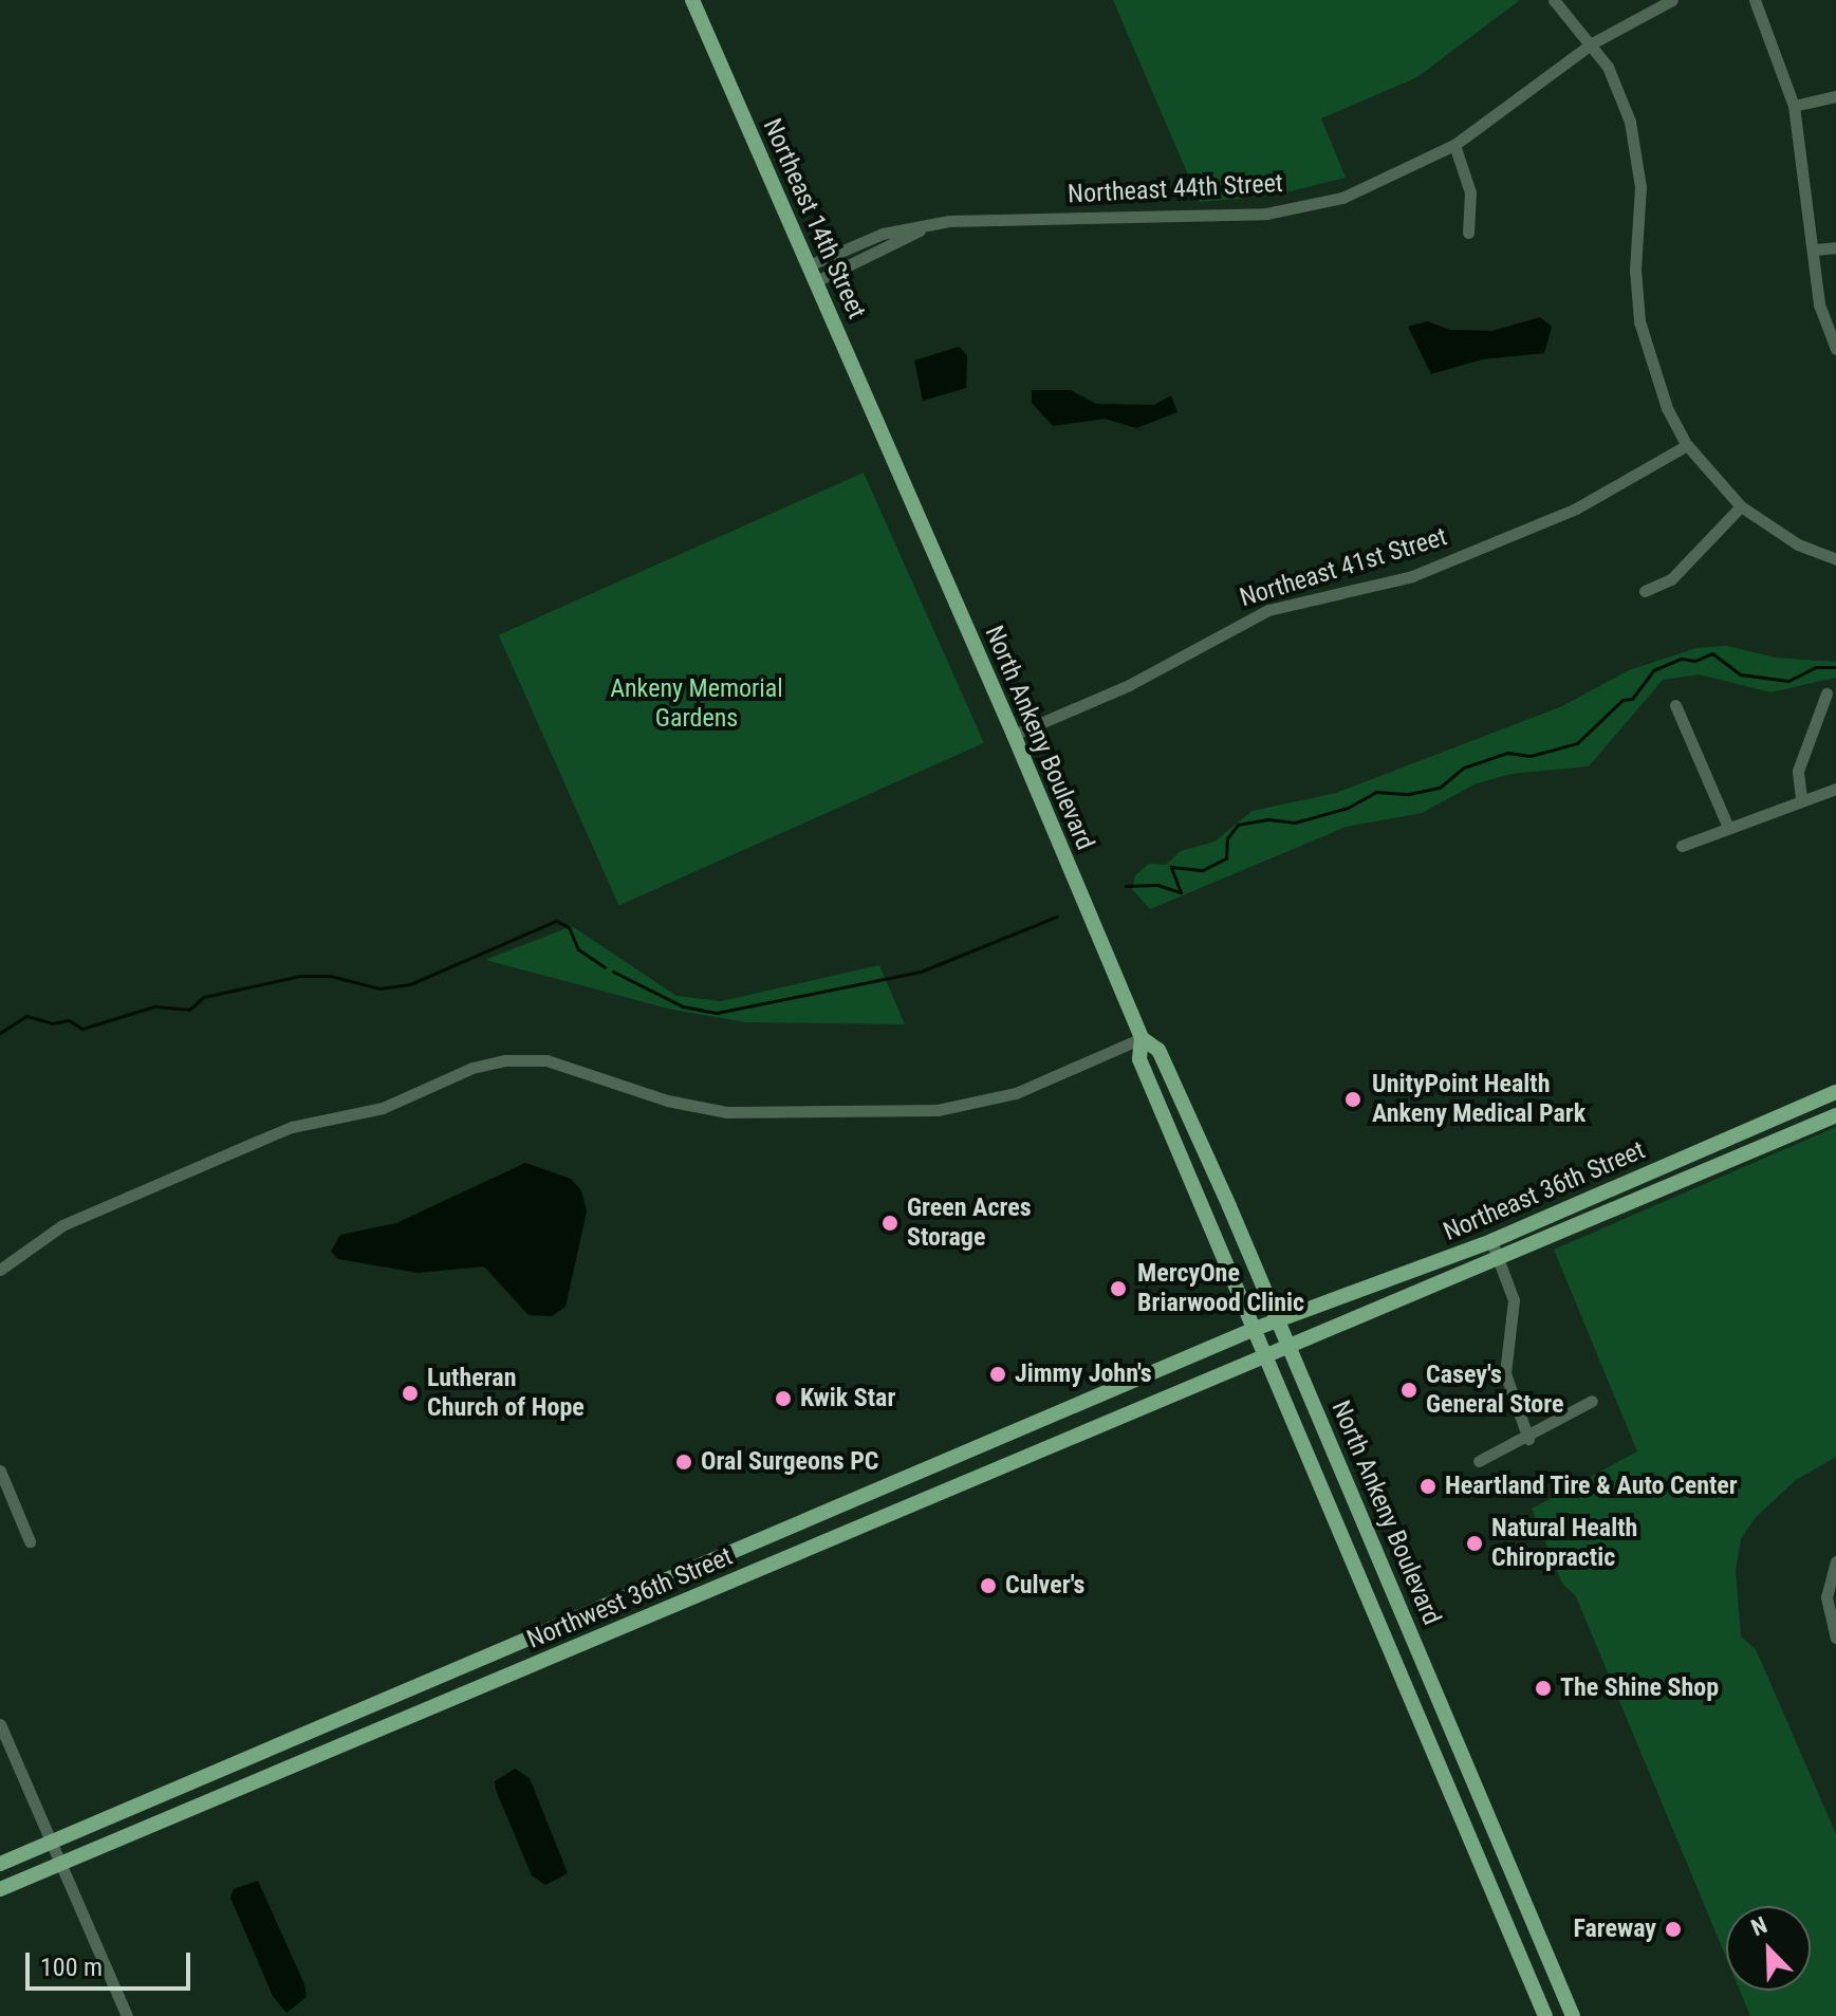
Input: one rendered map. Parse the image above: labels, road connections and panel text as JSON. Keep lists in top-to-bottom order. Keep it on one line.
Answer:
{"streets":{"main road":["Northeast 14th Street","North Ankeny Boulevard","Northeast 36th Street","Northwest 36th Street"],"street":["Northeast 44th Street","Northeast 41st Street"]},"crossings":[["Northeast 44th Street","Northeast 14th Street"],["Northeast 14th Street","North Ankeny Boulevard"],["Northeast 41st Street","North Ankeny Boulevard"],["North Ankeny Boulevard","Northeast 36th Street"],["North Ankeny Boulevard","Northwest 36th Street"],["Northeast 36th Street","Northwest 36th Street"]],"parks":["Ankeny Memorial Gardens"],"places":["UnityPoint Health Ankeny Medical Park","Green Acres Storage","MercyOne Briarwood Clinic","Jimmy John's","Casey's General Store","Lutheran Church of Hope","Kwik Star","Oral Surgeons PC","Heartland Tire & Auto Center","Natural Health Chiropractic","Culver's","The Shine Shop","Fareway"],"scale_bar":"100 m","north":"top left"}
